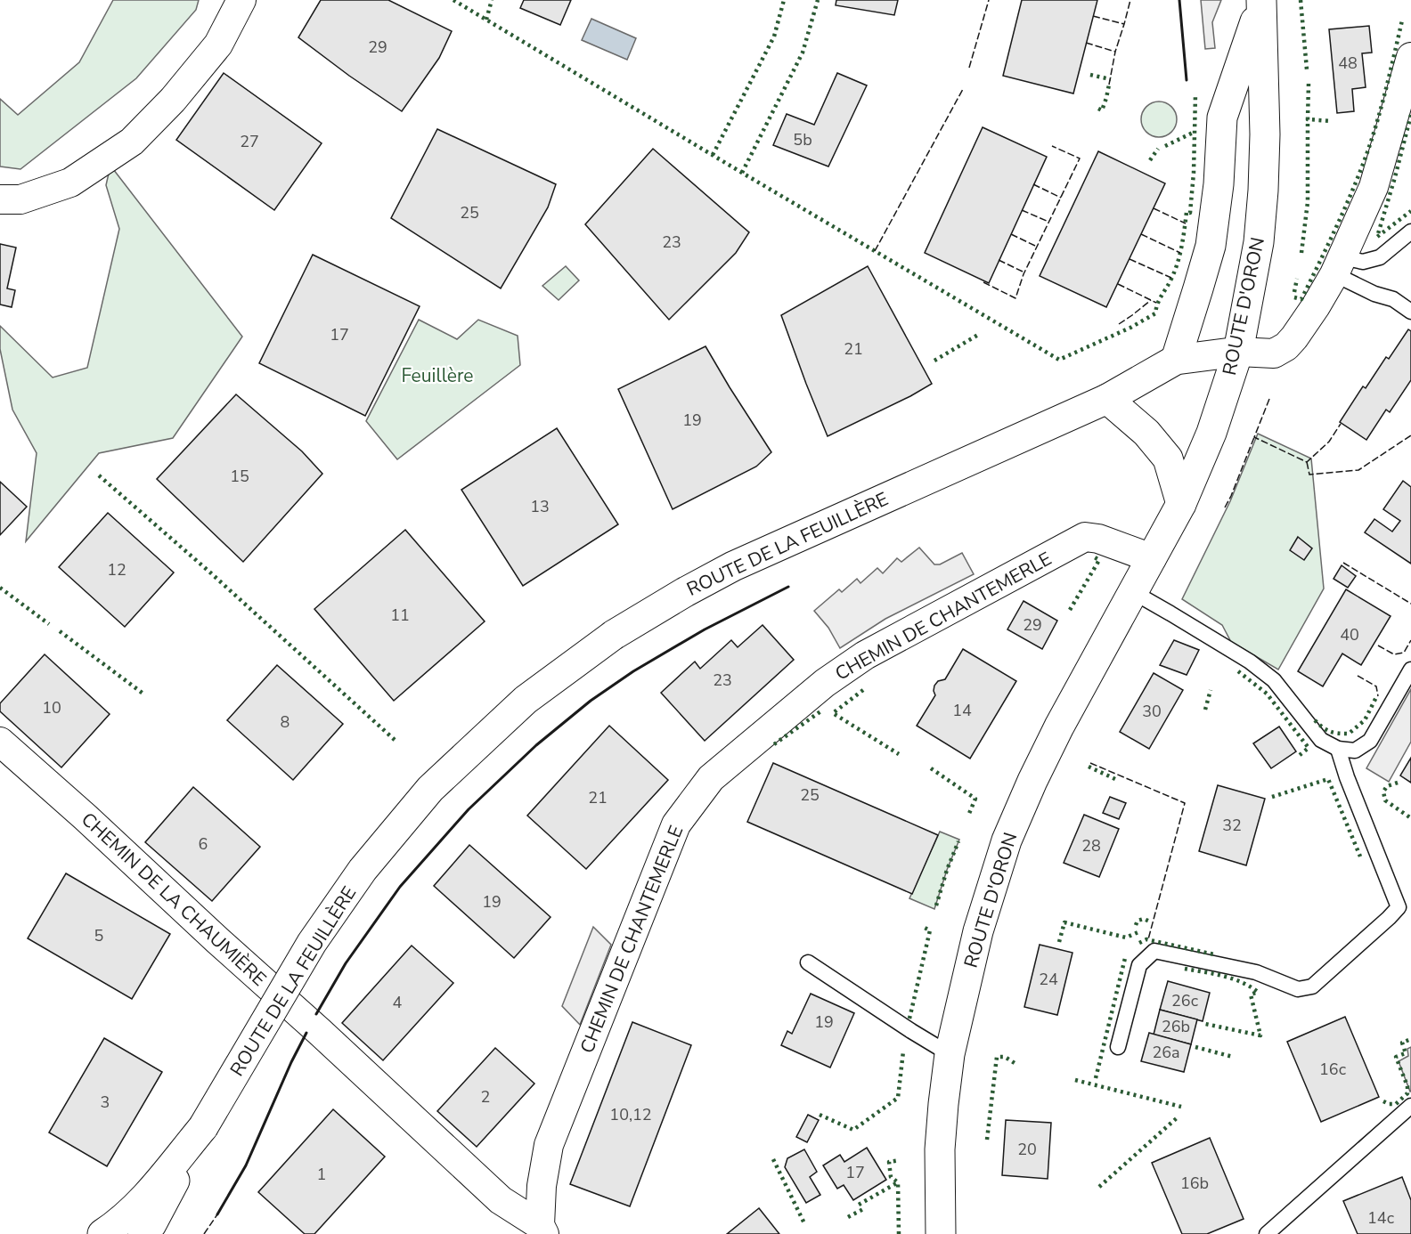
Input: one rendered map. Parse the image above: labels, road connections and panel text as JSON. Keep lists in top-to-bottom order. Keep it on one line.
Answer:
{"streets":{"main road":["ROUTE D'ORON","ROUTE DE LA FEUILLÈRE"],"street":["CHEMIN DE CHANTEMERLE","CHEMIN DE LA CHAUMIÈRE"]},"crossings":[["ROUTE D'ORON","ROUTE DE LA FEUILLÈRE"],["ROUTE D'ORON","CHEMIN DE CHANTEMERLE"],["CHEMIN DE CHANTEMERLE","CHEMIN DE LA CHAUMIÈRE"]],"parks":["Feuillère"],"house_numbers":["29","48","5b","27","25","23","17","21","19","15","13","12","11","29","40","23","10","14","30","8","25","21","32","6","28","19","5","24","26c","4","19","26b","26a","16c","2","3","10,12","20","17","1","16b","14c"]}
